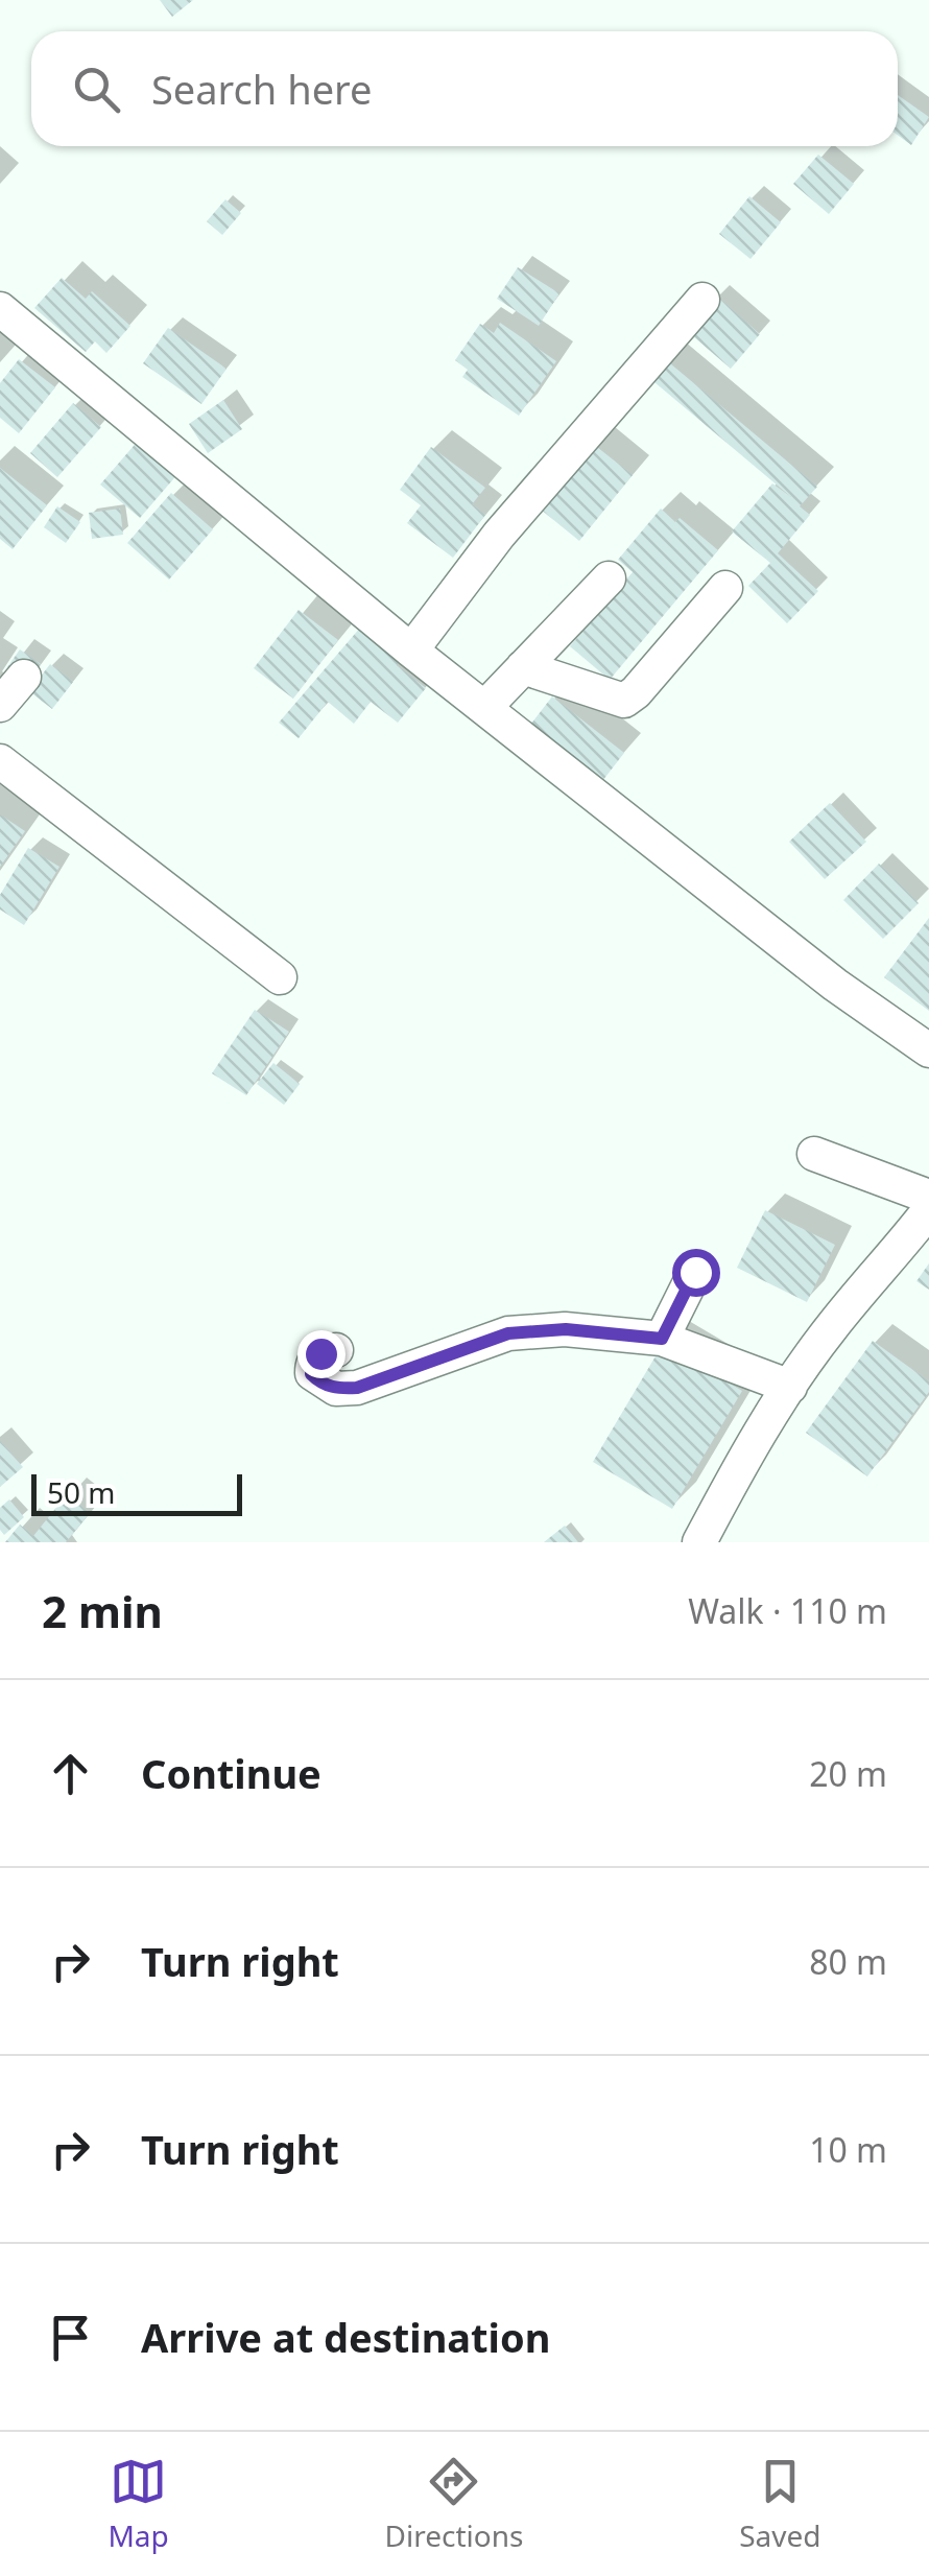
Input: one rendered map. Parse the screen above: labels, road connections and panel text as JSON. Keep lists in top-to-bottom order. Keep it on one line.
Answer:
{"scale_bar":"50 m","page":{"search":"Search here","scale":"50 m","heading":["2 min","Walk · 110 m"],"list":[["Continue","20 m"],["Turn right","80 m"],["Turn right","10 m"],"Arrive at destination"],"nav":["Map","Directions","Saved"]}}
